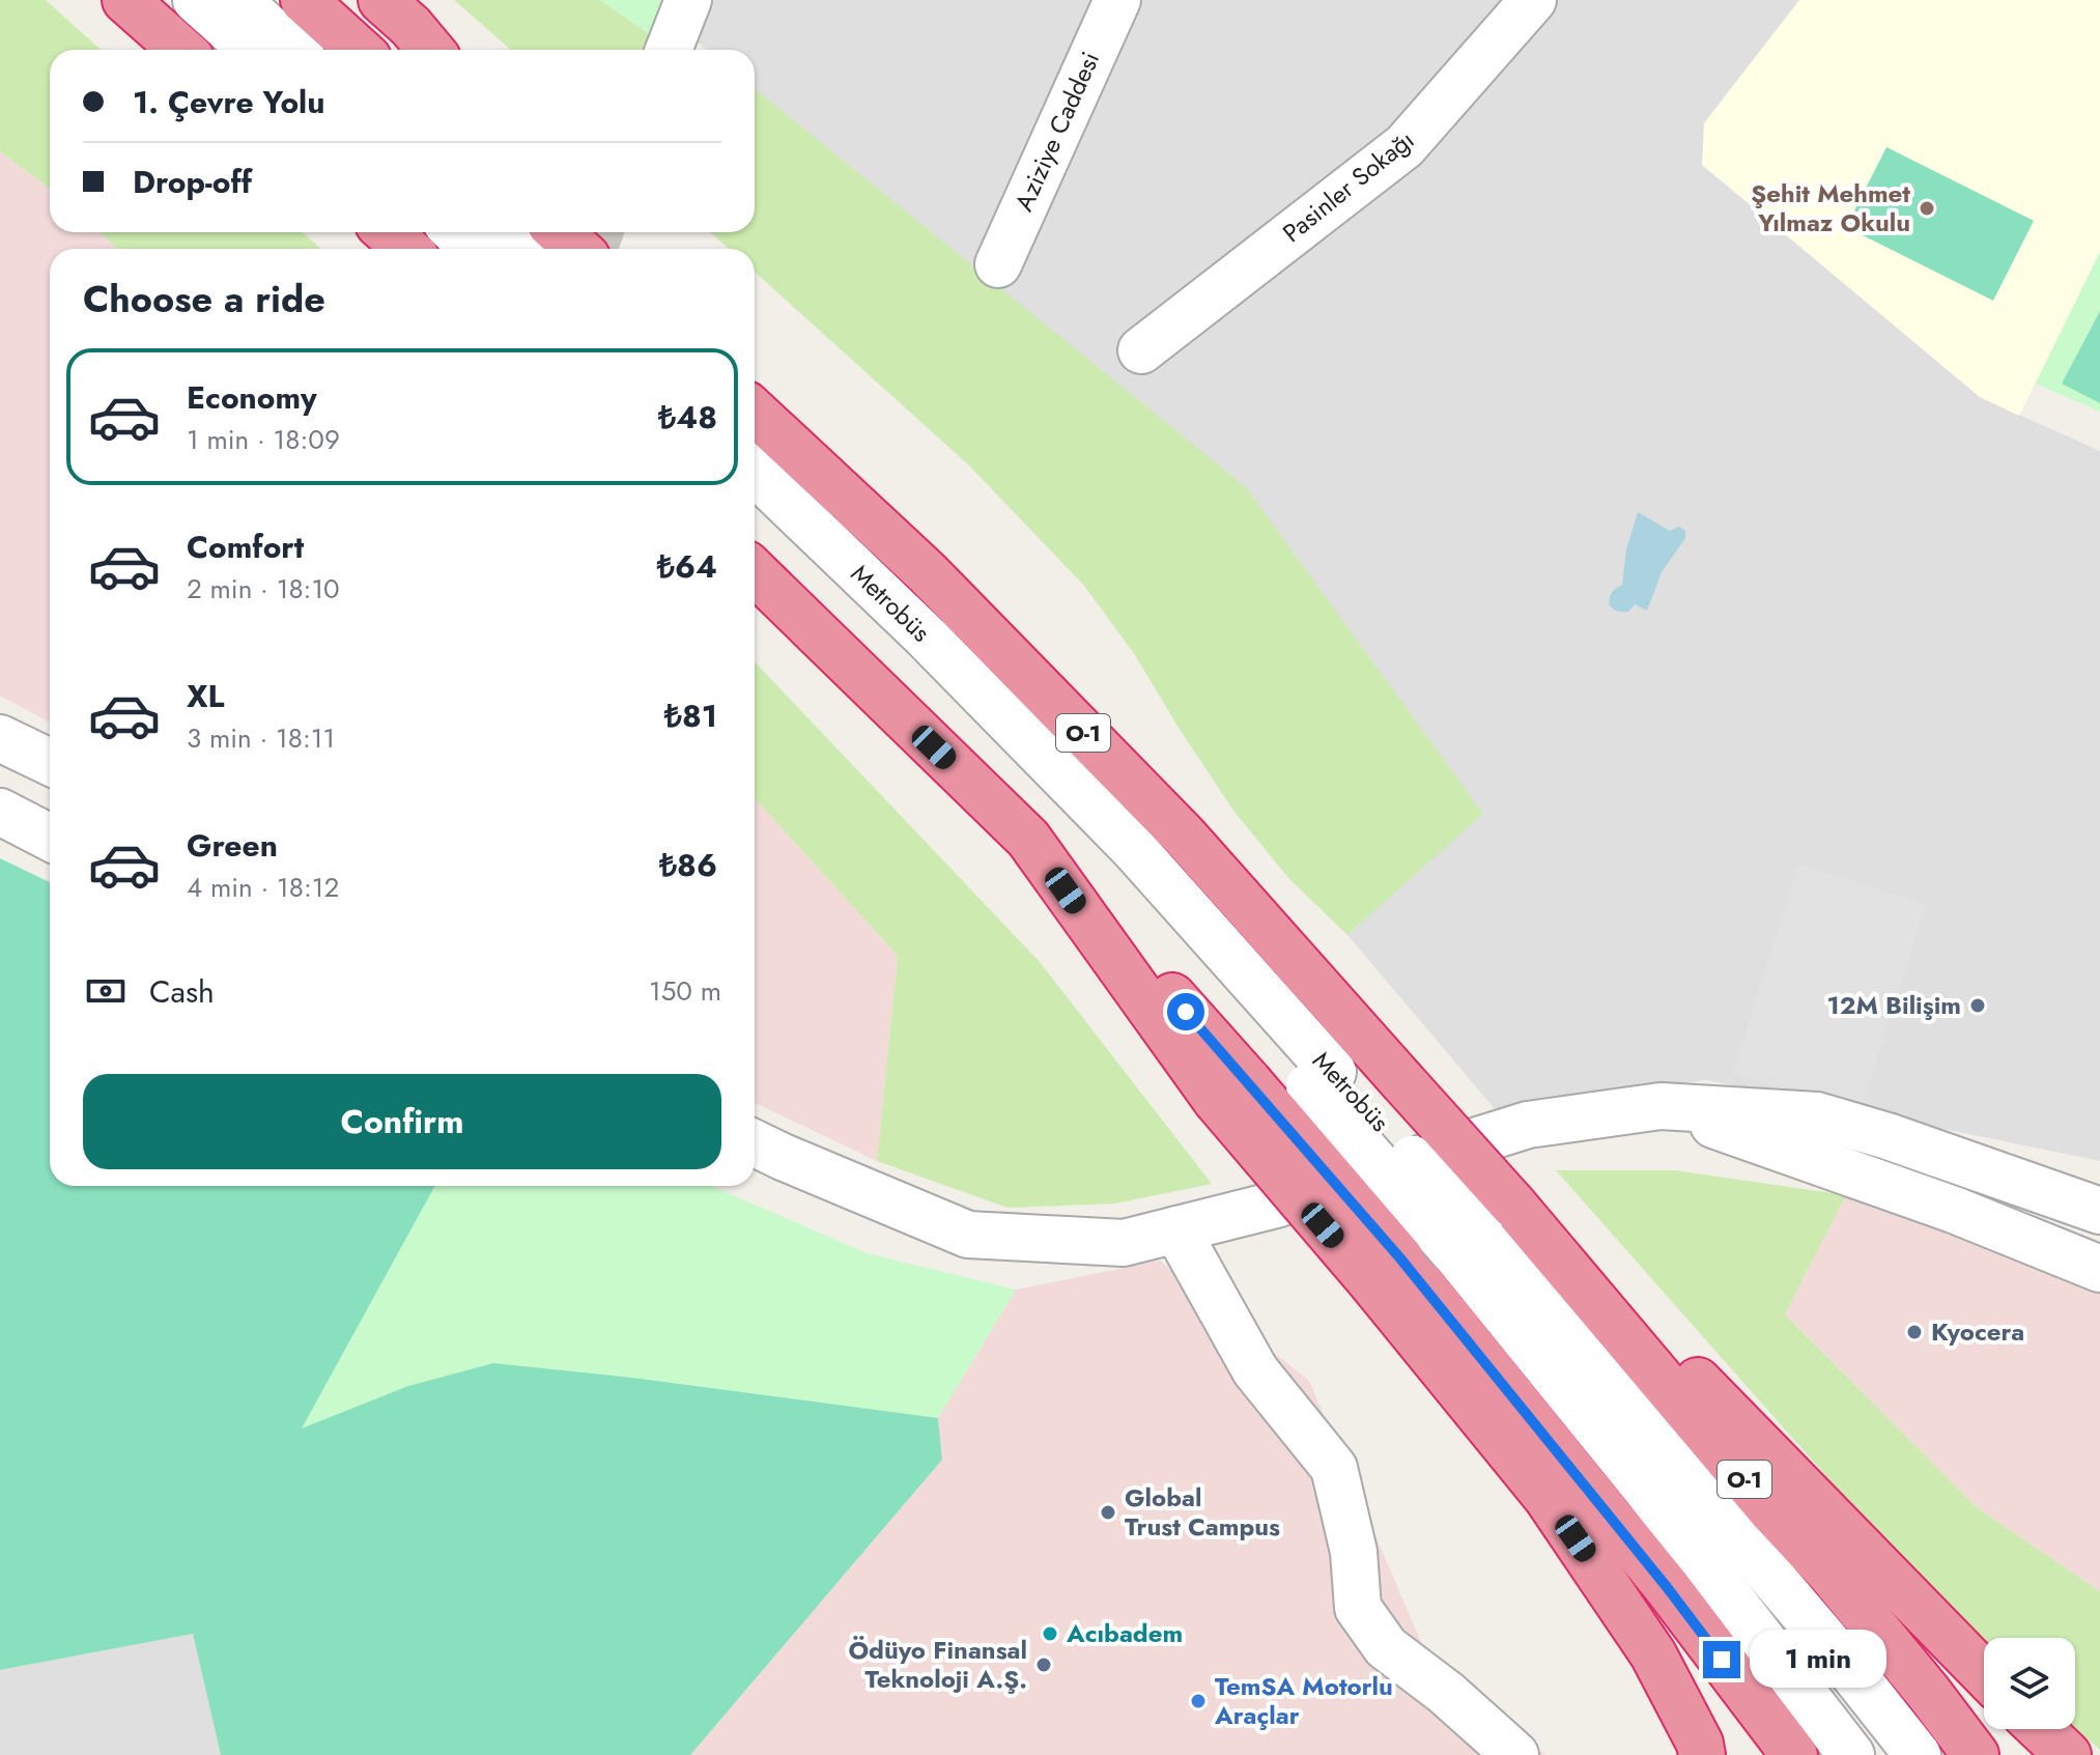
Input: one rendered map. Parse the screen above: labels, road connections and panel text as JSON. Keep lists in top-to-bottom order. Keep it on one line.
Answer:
{"streets":{"highway":["O-1"],"street":["Aziziye Caddesi","Pasinler Sokağı","Metrobüs"]},"crossings":[["Metrobüs","O-1"]],"places":["Şehit Mehmet Yılmaz Okulu","12M Bilişim","Kyocera","Global Trust Campus","Acıbadem","Ödüyo Finansal Teknoloji A.Ş.","TemSA Motorlu Araçlar"],"page":{"banner":["1. Çevre Yolu","Drop-off"],"heading":"Choose a ride","list":[{"name":"Economy","note":"1 min · 18:09","value":"₺48"},{"name":"Comfort","note":"2 min · 18:10","value":"₺64"},{"name":"XL","note":"3 min · 18:11","value":"₺81"},{"name":"Green","note":"4 min · 18:12","value":"₺86"}],"pay":["Cash","150 m"],"buttons":"Confirm","bubble":"1 min"}}
